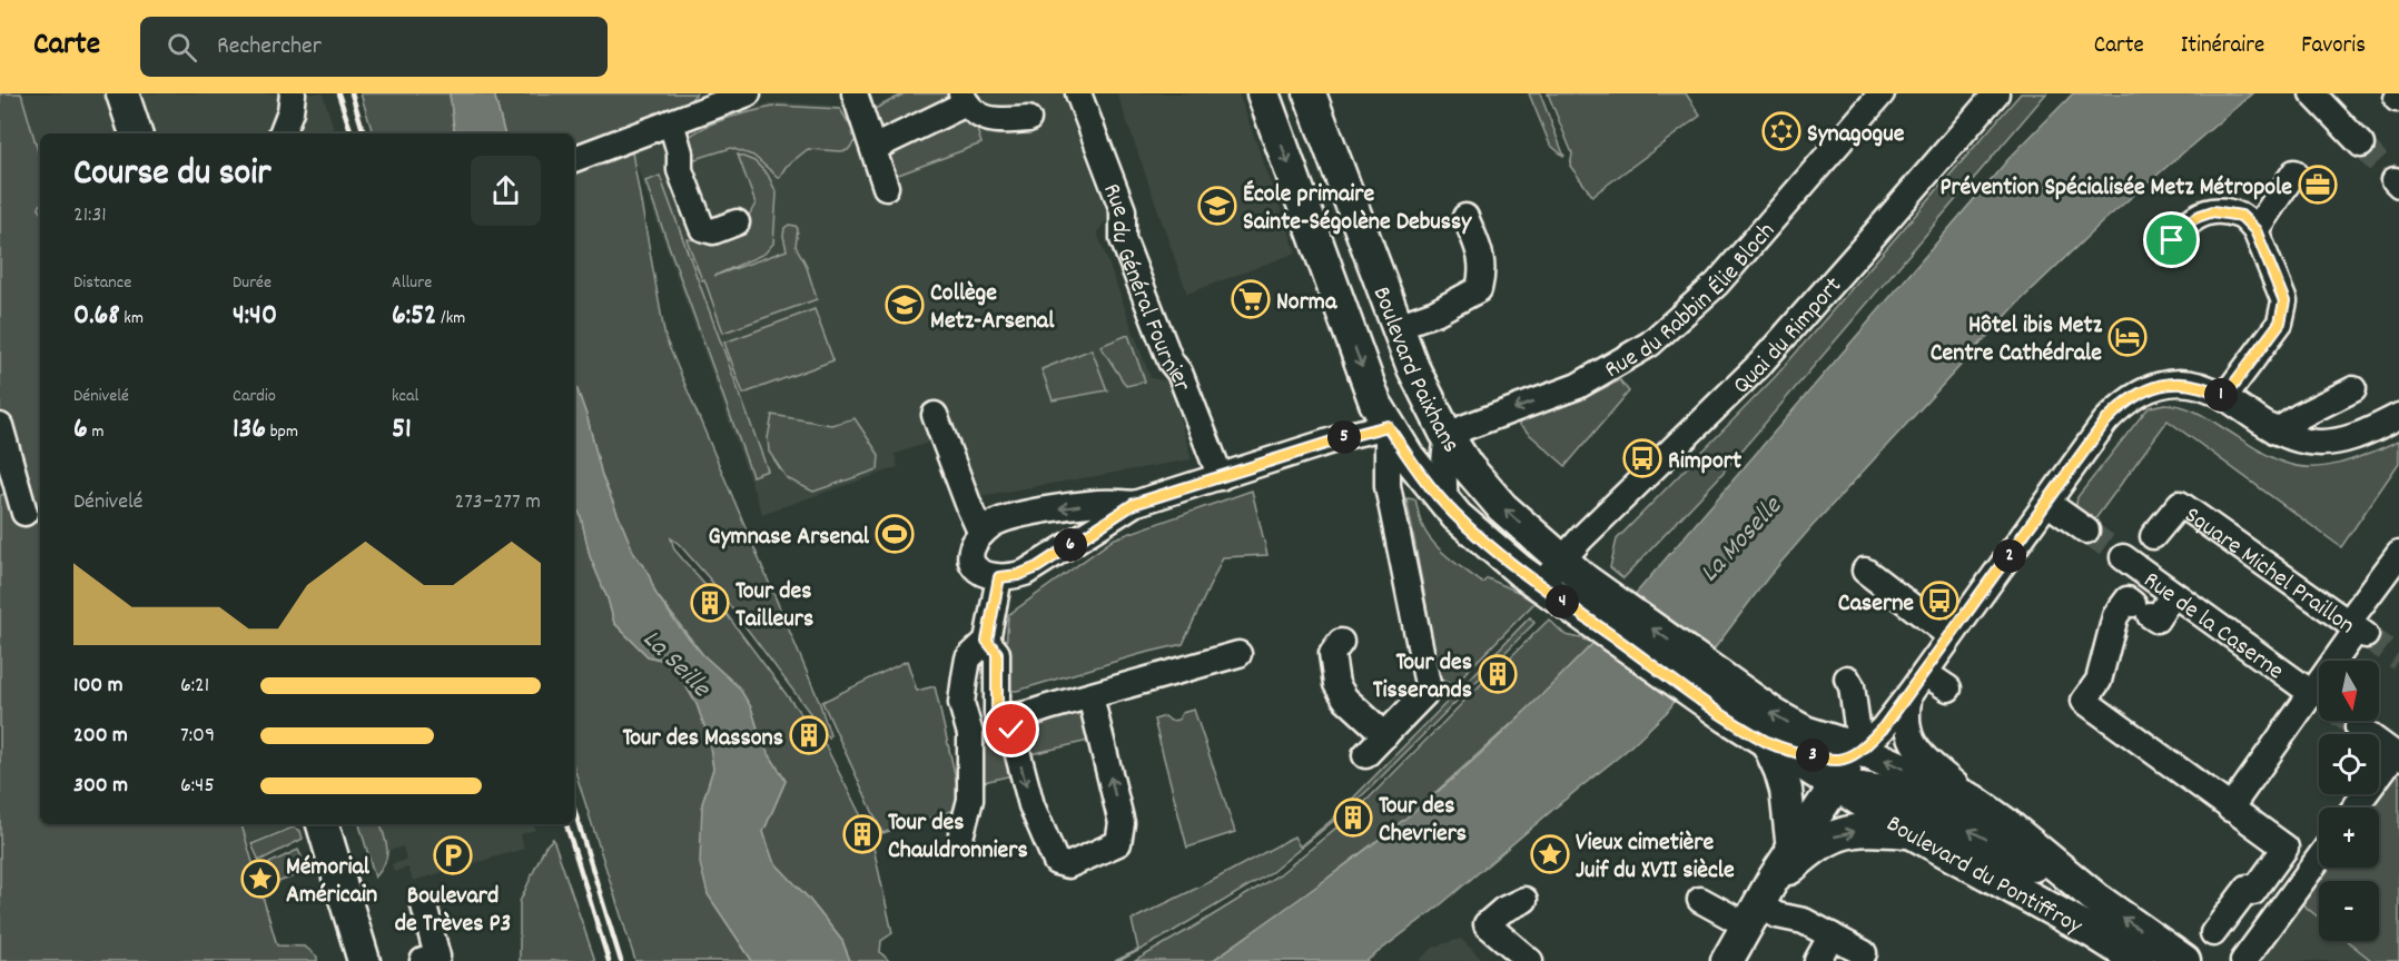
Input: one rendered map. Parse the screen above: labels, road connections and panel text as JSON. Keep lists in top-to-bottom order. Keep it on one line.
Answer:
{"streets":{"main road":["Boulevard Paixhans","Boulevard du Pontiffroy"],"street":["Rue du Général Fournier","Rue du Rabbin Élie Bloch","Quai du Rimport","Square Michel Praillon","Rue de la Caserne"]},"crossings":[["Rue du Rabbin Élie Bloch","Boulevard Paixhans"],["Quai du Rimport","Boulevard Paixhans"],["Boulevard Paixhans","Boulevard du Pontiffroy"]],"one_way":["Rue du Rabbin Élie Bloch"],"water":["La Moselle","La Seille"],"places":{"synagogue":["Synagogue"],"office":["Prévention Spécialisée Metz Métropole"],"school or university":["École primaire Sainte-Ségolène Debussy","Collège Metz-Arsenal"],"supermarket":["Norma"],"hotel":["Hôtel ibis Metz Centre Cathédrale"],"bus stop":["Rimport","Caserne"],"sports":["Gymnase Arsenal"],"building":["Tour des Tailleurs","Tour des Tisserands","Tour des Massons","Tour des Chevriers","Tour des Chauldronniers"],"place":["Vieux cimetière Juif du XVII siècle","Mémorial Américain"],"parking":["Boulevard de Trèves P3"]},"north":"bottom","page":{"header":"Carte","search":"Rechercher","nav":["Carte","Itinéraire","Favoris"],"heading":["Course du soir","21:31"],"stats":[["Distance","0.68 km"],["Durée","4:40"],["Allure","6:52 /km"],["Dénivelé","6 m"],["Cardio","136 bpm"],["kcal","51"]],"pins":["1","5","6","2","4","3"],"chart":["Dénivelé","273–277 m"],"map_buttons":["+","−"],"list":[{"name":"100 m","note":"6:21"},{"name":"200 m","note":"7:09"},{"name":"300 m","note":"6:45"}]}}
